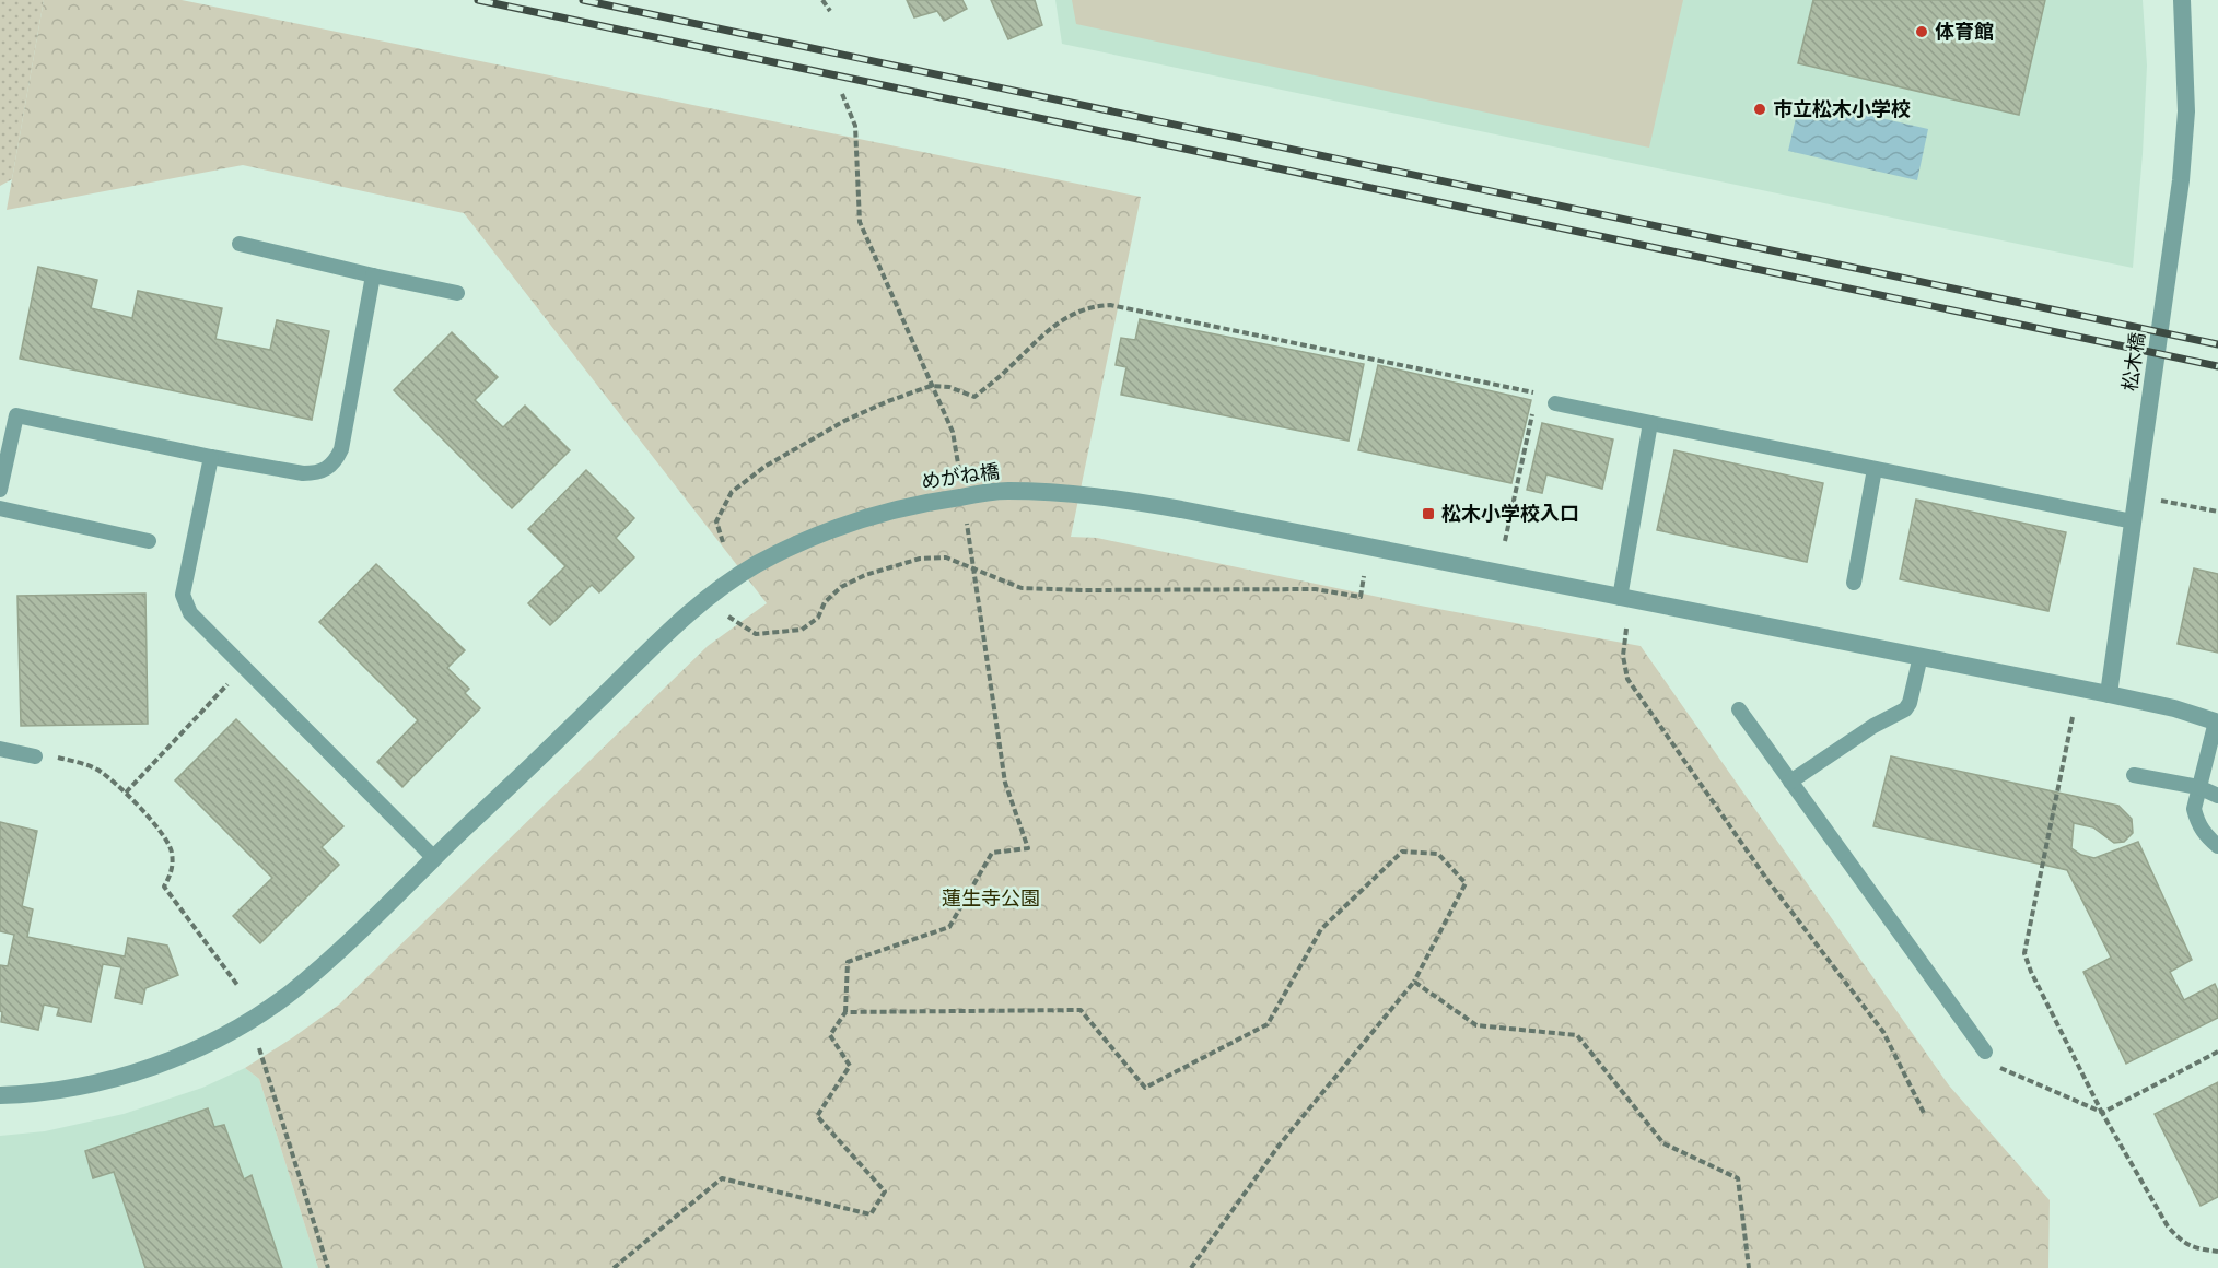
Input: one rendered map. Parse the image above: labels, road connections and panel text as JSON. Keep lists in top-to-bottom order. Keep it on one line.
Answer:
{"streets":{"street":["松木橋","めがね橋"]},"crossings":[["松木橋","めがね橋"]],"parks":["蓮生寺公園"],"places":{"other":["体育館","市立松木小学校"],"transit":["松木小学校入口"]}}
